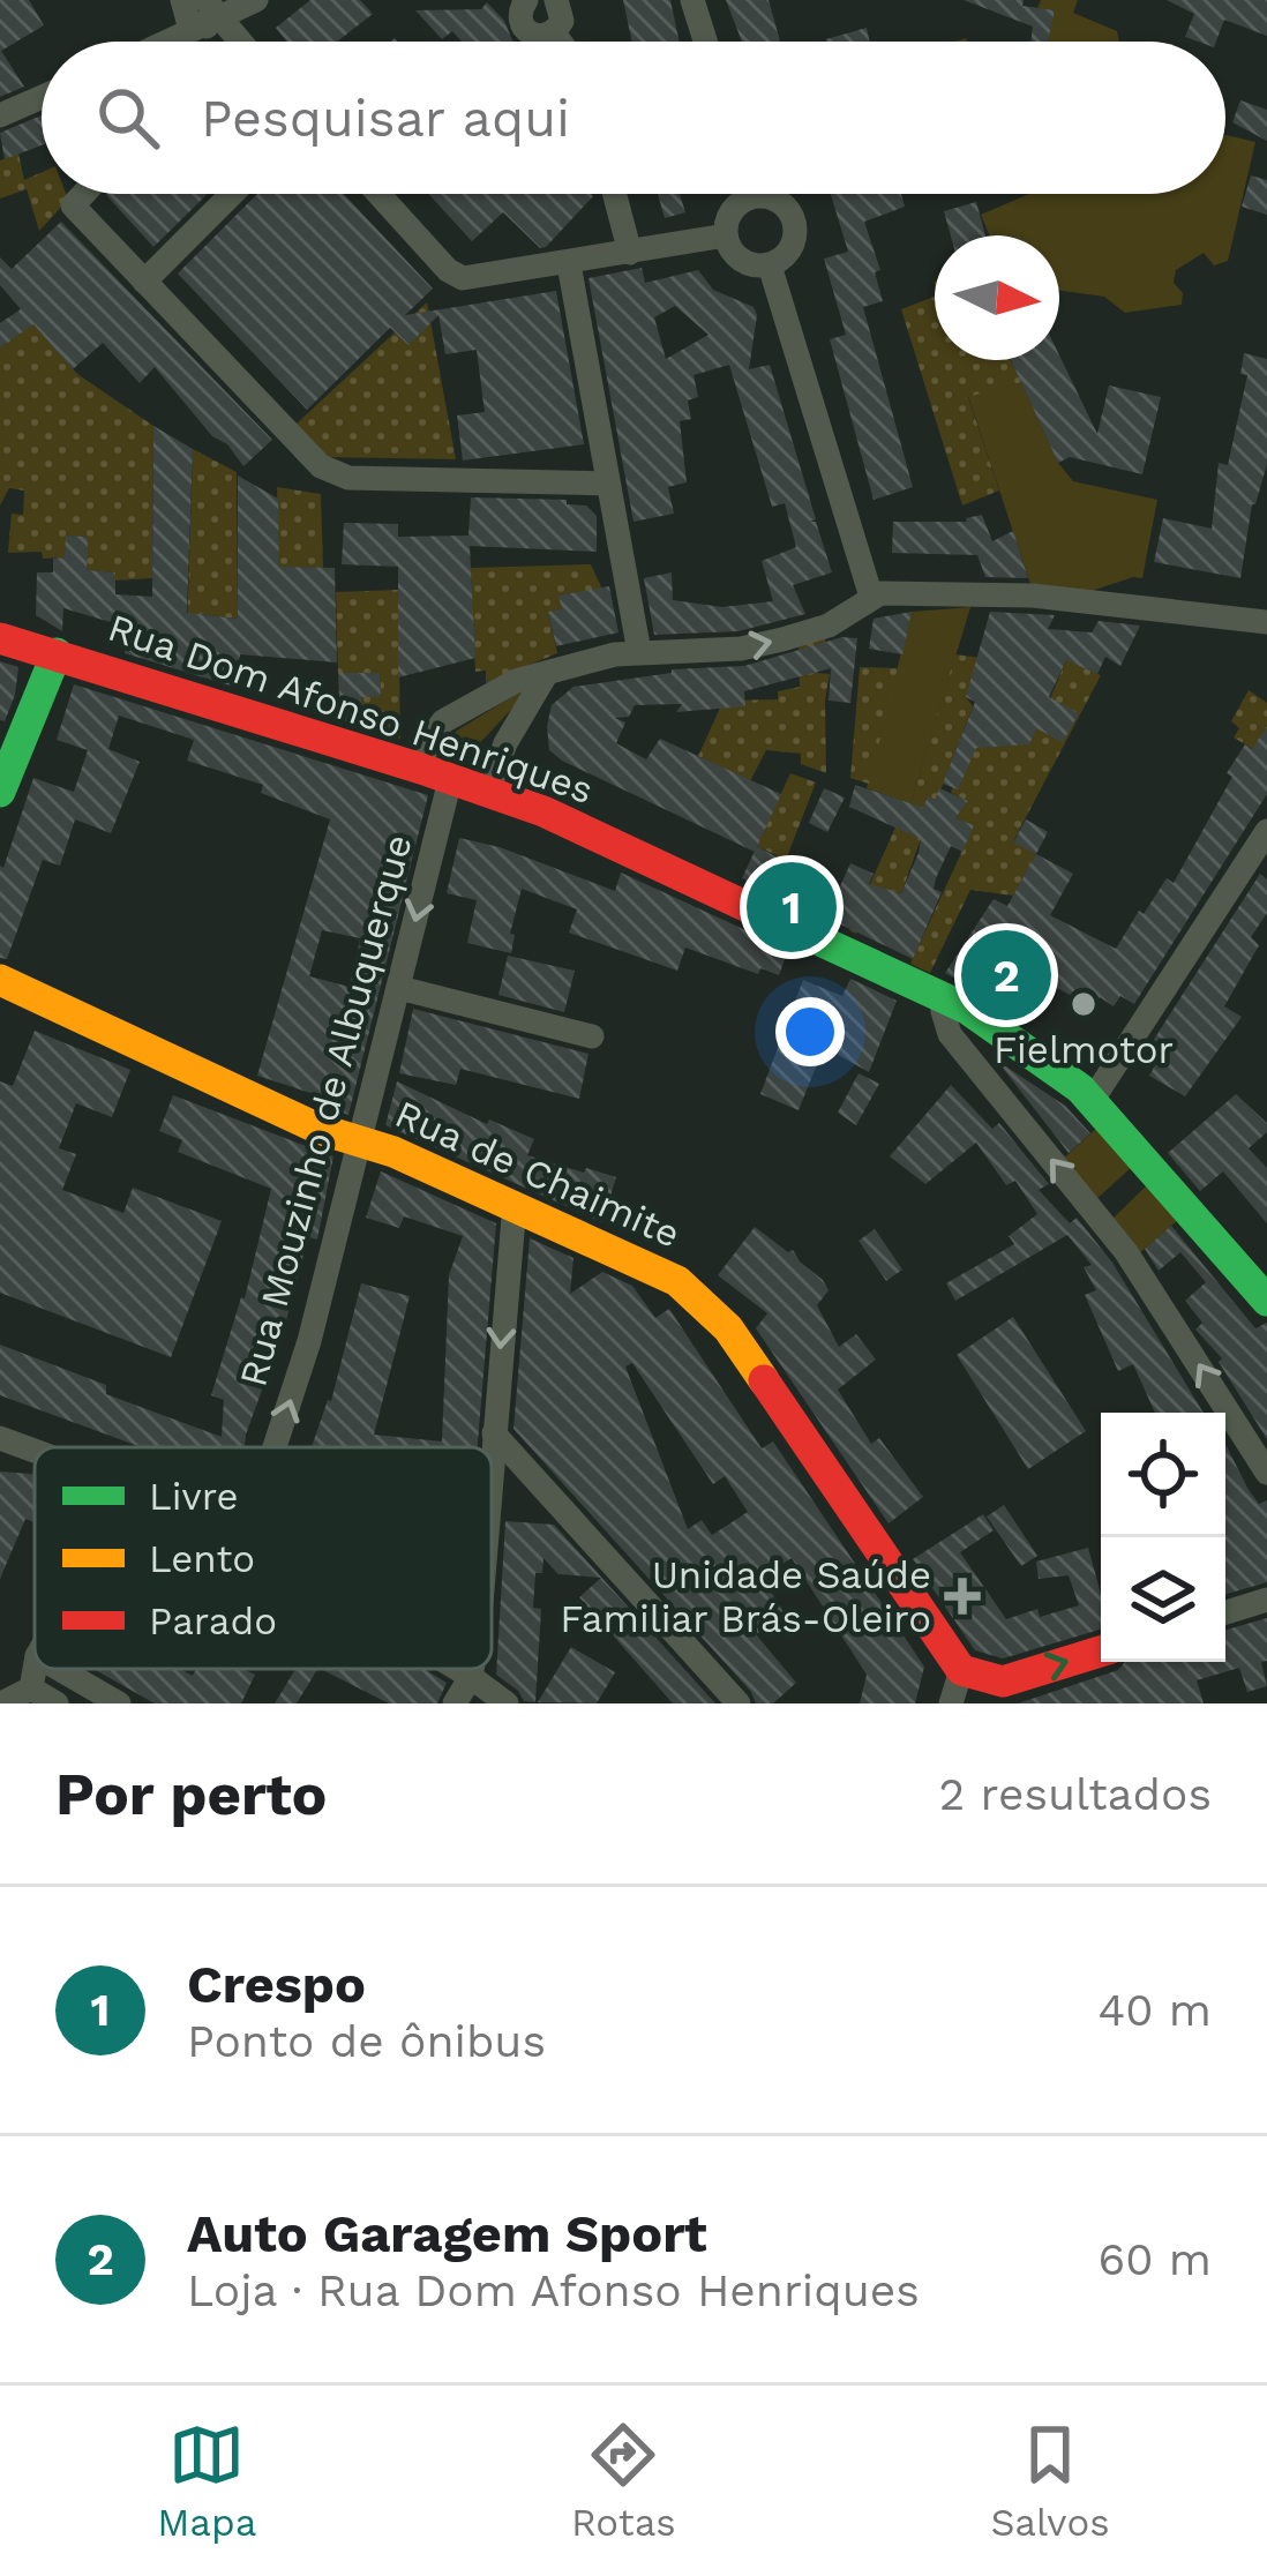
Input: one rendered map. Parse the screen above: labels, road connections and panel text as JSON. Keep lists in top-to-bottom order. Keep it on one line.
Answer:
{"streets":{"street":["Rua Dom Afonso Henriques","Rua Mouzinho de Albuquerque","Rua de Chaimite"]},"crossings":[["Rua Dom Afonso Henriques","Rua Mouzinho de Albuquerque"],["Rua Mouzinho de Albuquerque","Rua de Chaimite"]],"places":{"other":["Fielmotor"],"health":["Unidade Saúde Familiar Brás-Oleiro"]},"legend":["Livre","Lento","Parado"],"north":"right","page":{"search":"Pesquisar aqui","pins":["1","2"],"heading":["Por perto","2 resultados"],"list":[{"mark":"1","name":"Crespo","note":"Ponto de ônibus","value":"40 m"},{"mark":"2","name":"Auto Garagem Sport","note":"Loja · Rua Dom Afonso Henriques","value":"60 m"}],"nav":["Mapa","Rotas","Salvos"]}}
